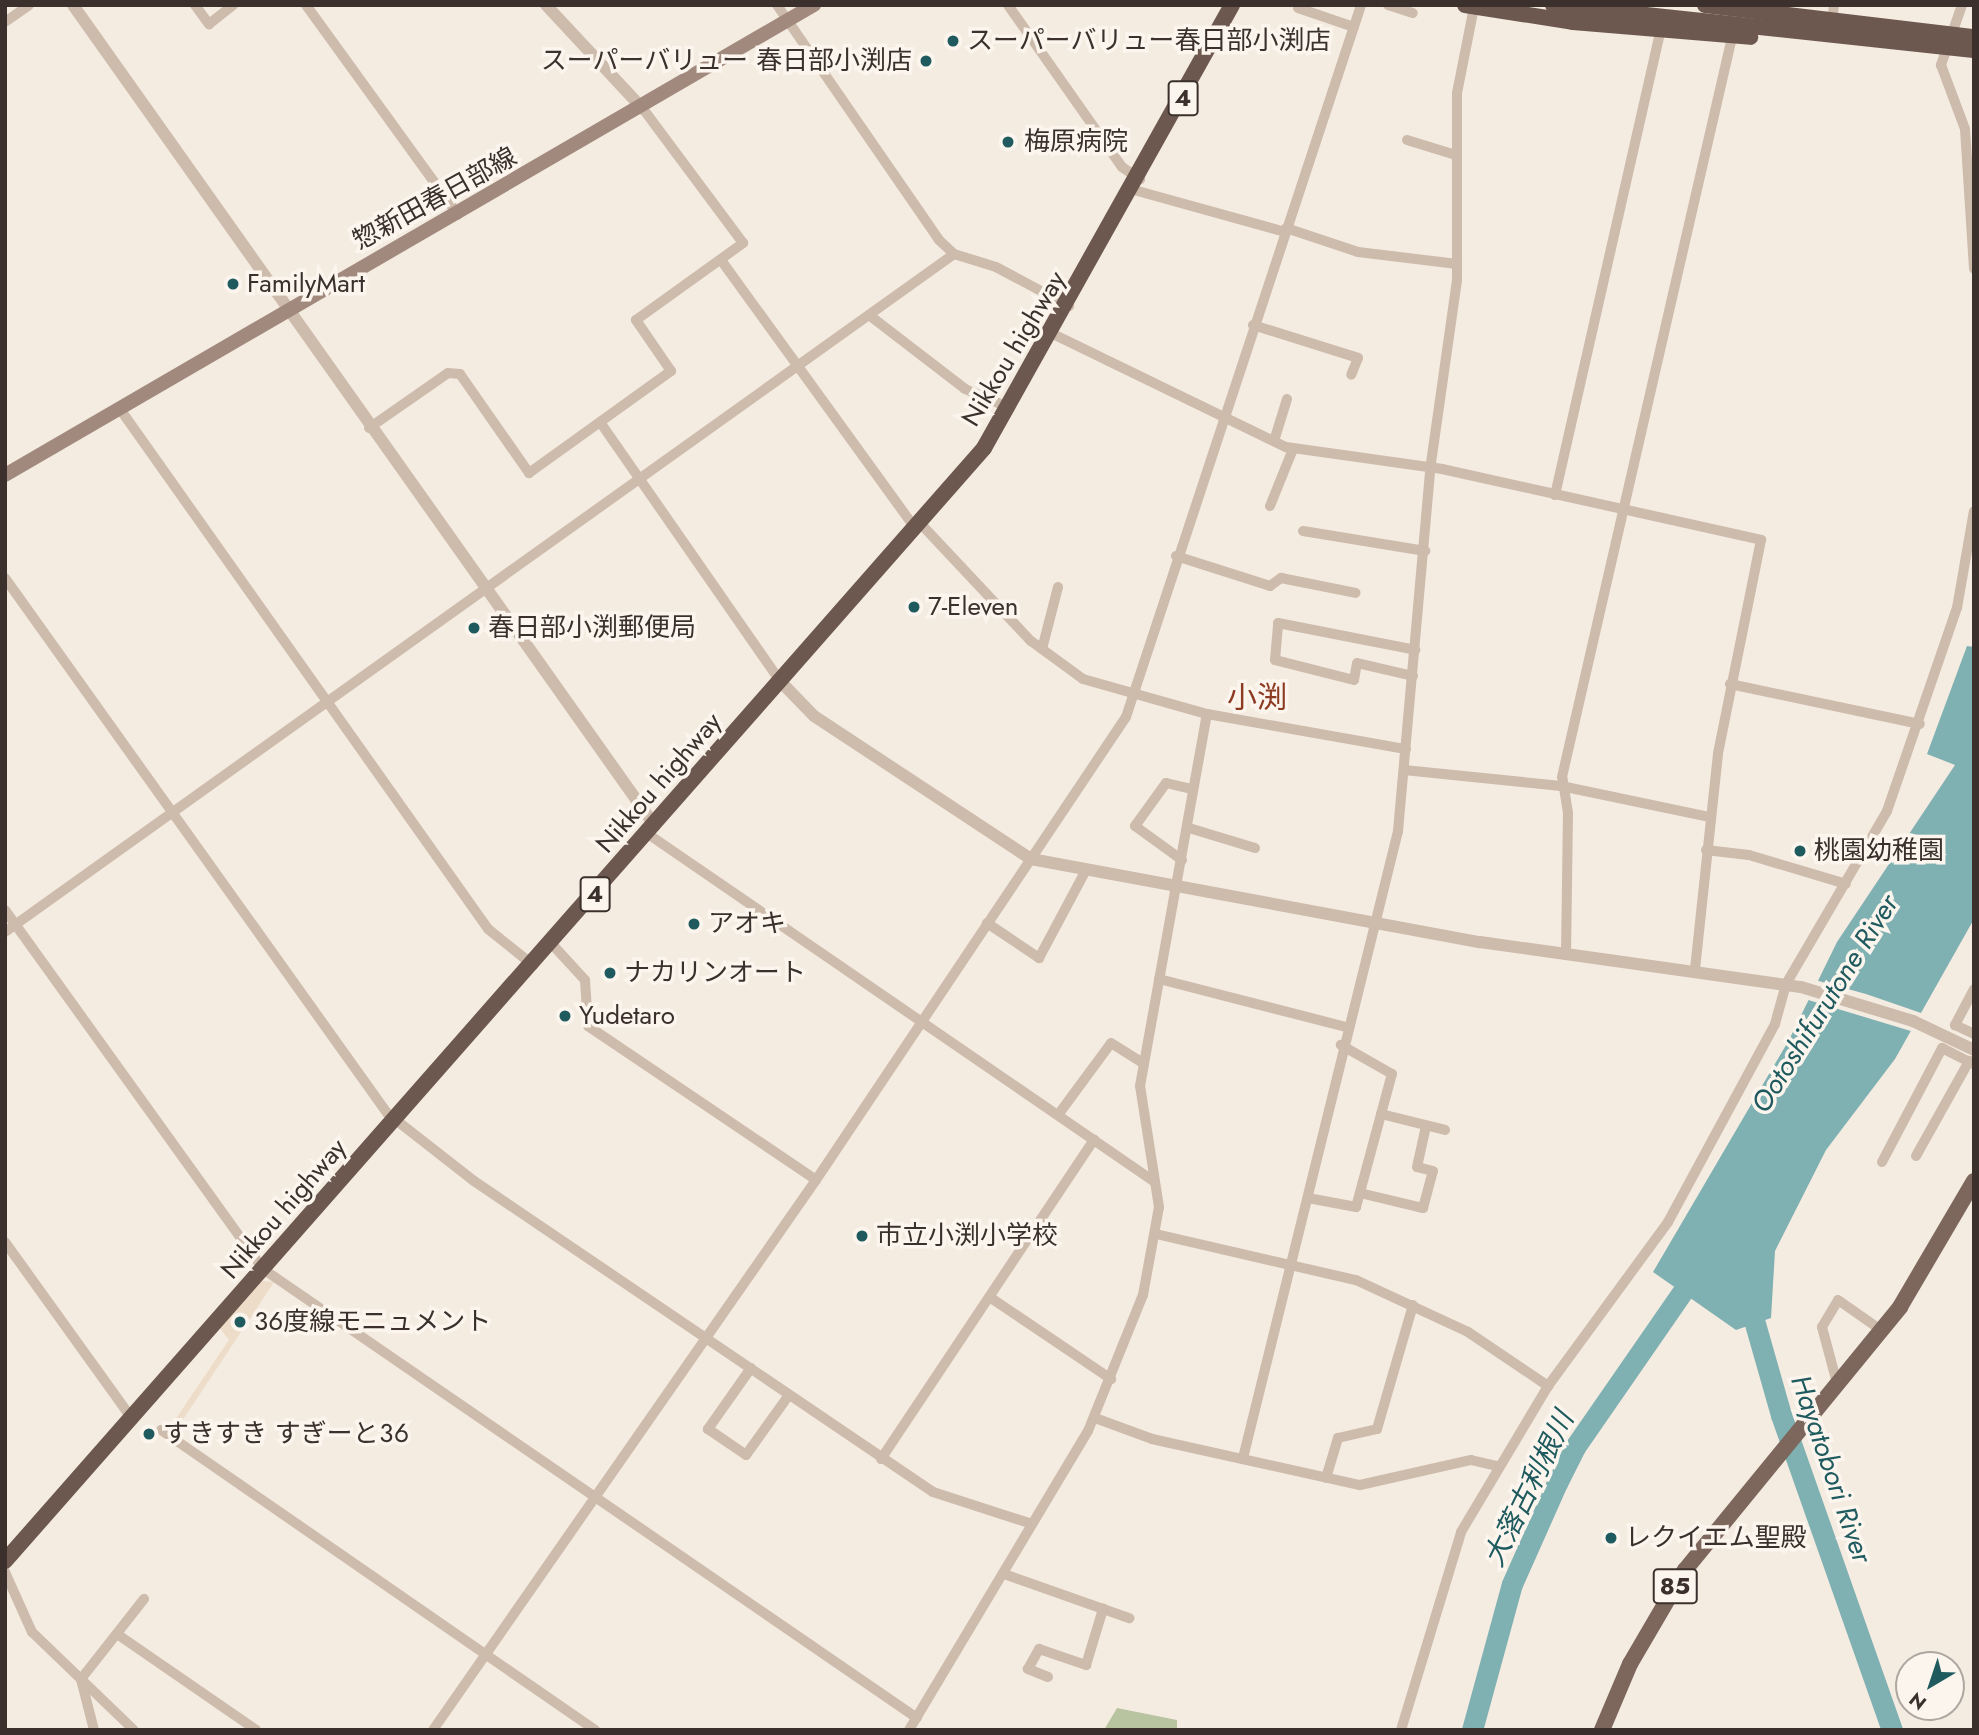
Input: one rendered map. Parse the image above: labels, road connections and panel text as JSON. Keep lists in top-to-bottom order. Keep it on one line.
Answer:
{"streets":{"highway":["4","Nikkou highway"],"main road":["惣新田春日部線","85"]},"districts":["小渕"],"water":["Ootoshifurutone River","Hayatobori River","大落古利根川"],"places":["スーパーバリュー春日部小渕店","スーパーバリュー 春日部小渕店","梅原病院","FamilyMart","7-Eleven","春日部小渕郵便局","桃園幼稚園","アオキ","ナカリンオート","Yudetaro","市立小渕小学校","36度線モニュメント","すきすき すぎーと３６","レクイエム聖殿"],"north":"bottom left"}
